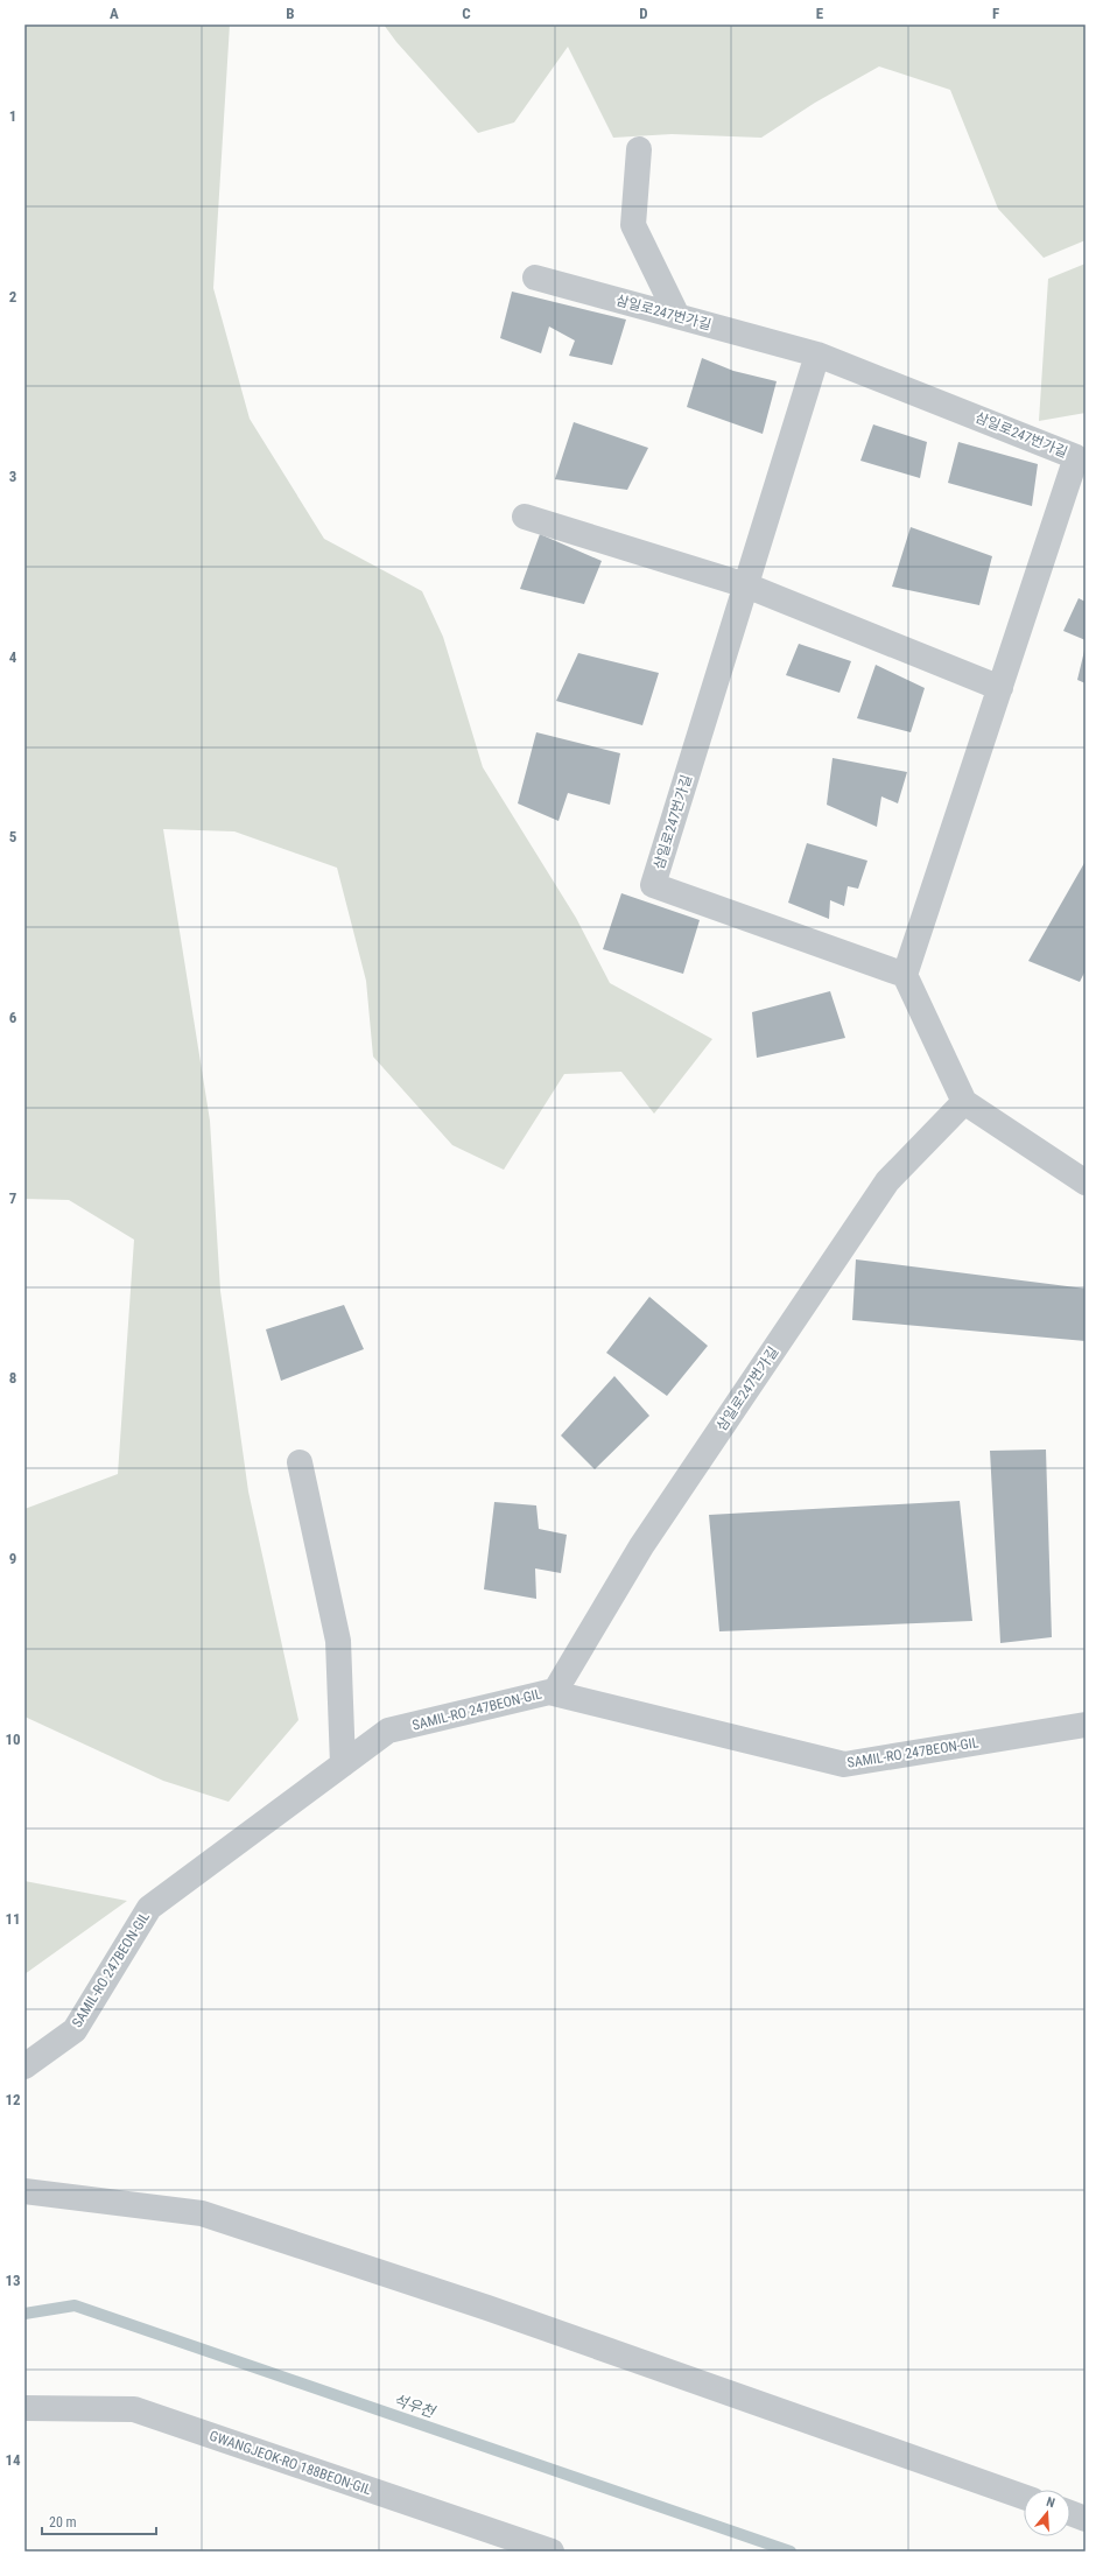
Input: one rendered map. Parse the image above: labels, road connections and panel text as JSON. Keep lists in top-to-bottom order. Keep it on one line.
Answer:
{"streets":{"street":["삼일로247번가길","SAMIL-RO 247BEON-GIL","GWANGJEOK-RO 188BEON-GIL"]},"crossings":[["삼일로247번가길","SAMIL-RO 247BEON-GIL"]],"water":["석우천"],"scale_bar":"20 m","north":"top","grid":{"columns":["A","B","C","D","E","F"],"rows":["1","2","3","4","5","6","7","8","9","10","11","12","13","14"]}}
